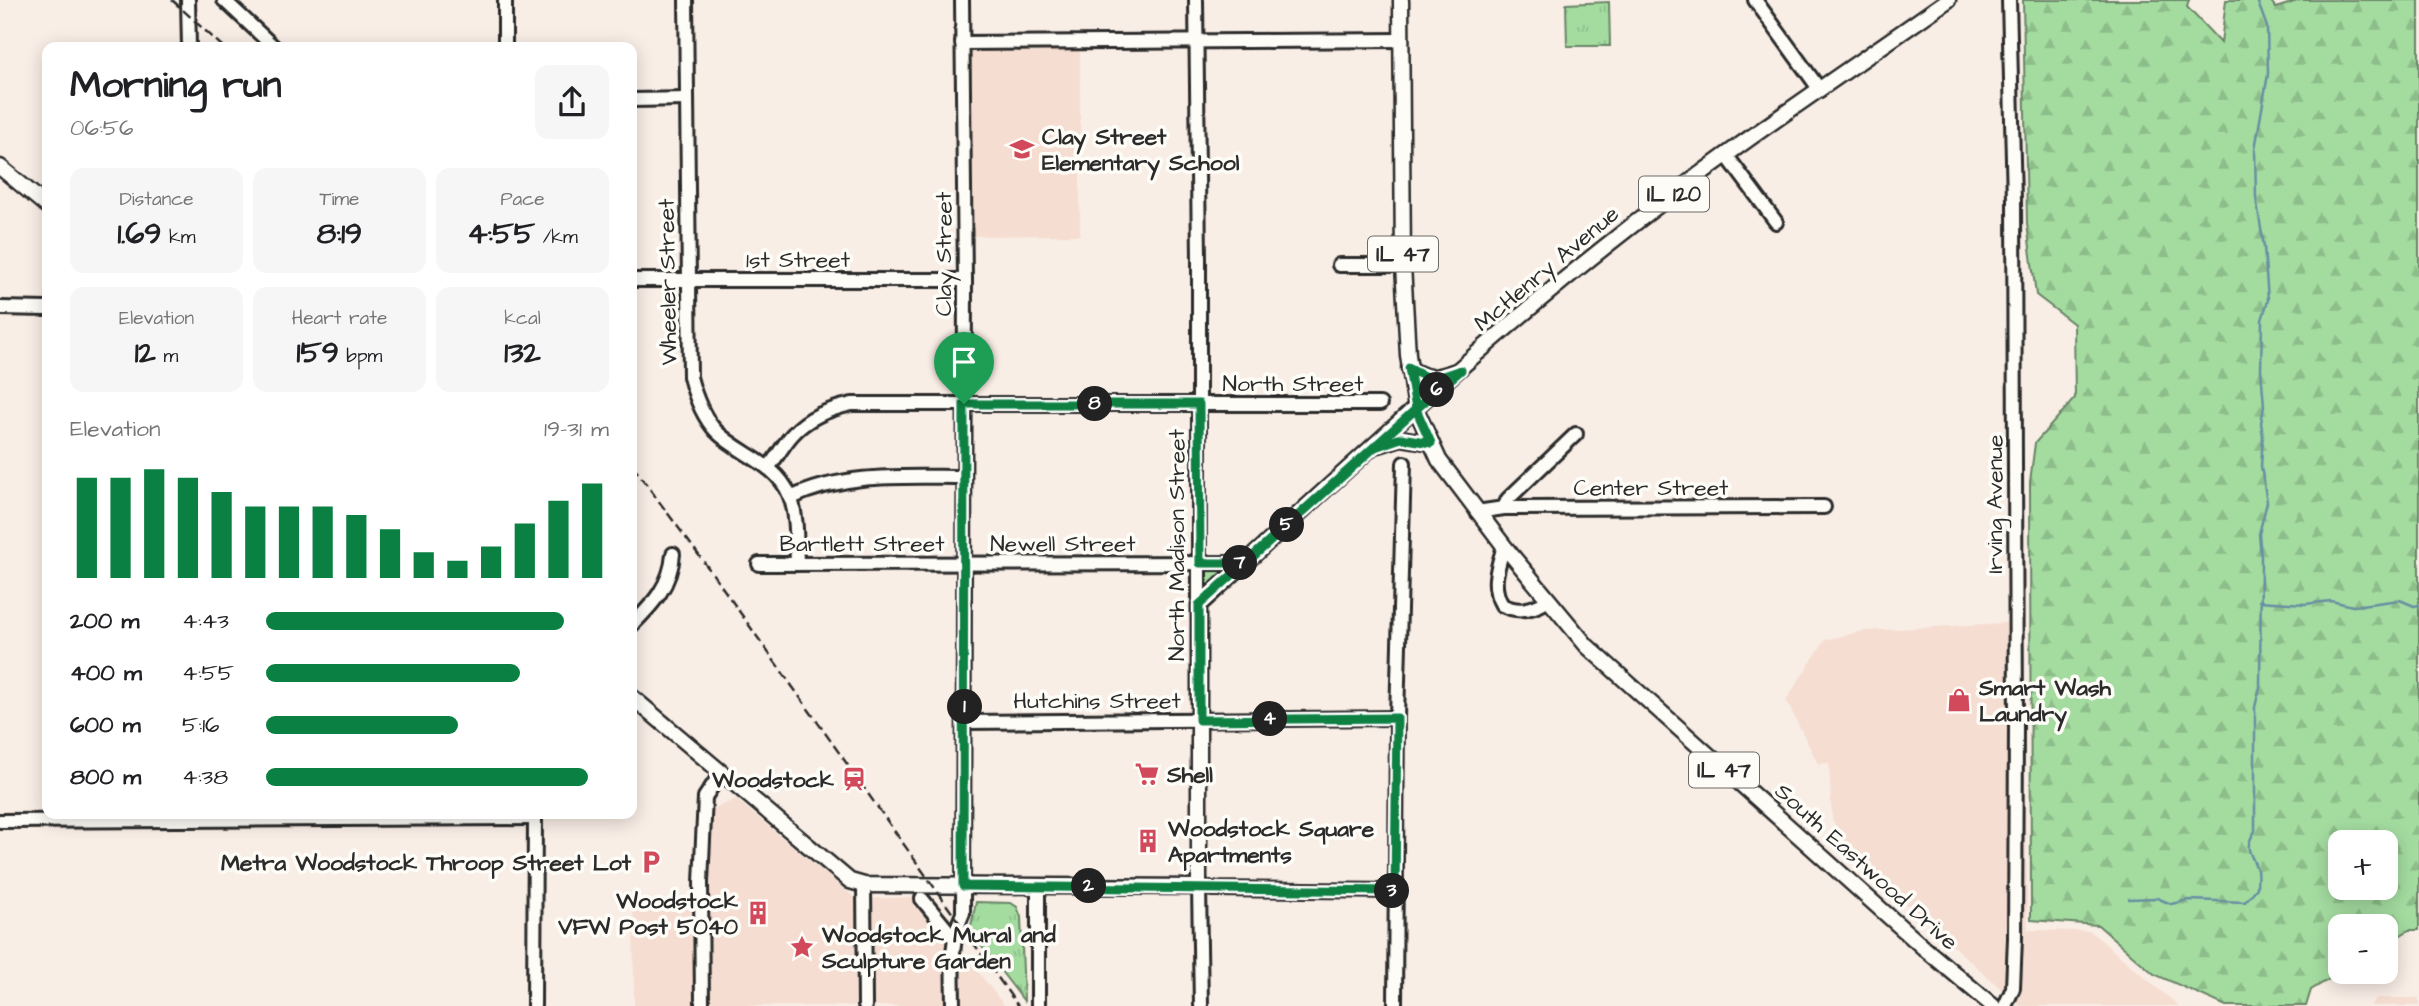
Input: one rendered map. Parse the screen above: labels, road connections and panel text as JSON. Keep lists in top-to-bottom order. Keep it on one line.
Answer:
{"streets":{"main road":["IL 120","IL 47","McHenry Avenue","North Madison Street","South Eastwood Drive"],"street":["Clay Street","1st Street","Wheeler Street","North Street","Center Street","Irving Avenue","Bartlett Street","Newell Street","Hutchins Street"]},"crossings":[["Clay Street","1st Street"],["Clay Street","North Street"],["Clay Street","Bartlett Street"],["Clay Street","Newell Street"],["Clay Street","Hutchins Street"],["IL 47","McHenry Avenue"],["IL 47","South Eastwood Drive"],["1st Street","Wheeler Street"],["McHenry Avenue","Newell Street"],["McHenry Avenue","North Madison Street"],["McHenry Avenue","South Eastwood Drive"],["Wheeler Street","North Street"],["Wheeler Street","Bartlett Street"],["North Street","North Madison Street"],["Center Street","South Eastwood Drive"],["Bartlett Street","Newell Street"],["Newell Street","North Madison Street"],["North Madison Street","Hutchins Street"]],"places":{"school or university":["Clay Street Elementary School"],"shop":["Smart Wash Laundry"],"supermarket":["Shell"],"station":["Woodstock"],"building":["Woodstock Square Apartments","Woodstock VFW Post 5040"],"parking":["Metra Woodstock Throop Street Lot"],"place":["Woodstock Mural and Sculpture Garden"]},"page":{"heading":["Morning run","06:56"],"stats":[["Distance","1.69 km"],["Time","8:19"],["Pace","4:55 /km"],["Elevation","12 m"],["Heart rate","159 bpm"],["kcal","132"]],"pins":["6","8","5","7","1","4","2","3"],"chart":["Elevation","19–31 m"],"list":[{"name":"200 m","note":"4:43"},{"name":"400 m","note":"4:55"},{"name":"600 m","note":"5:16"},{"name":"800 m","note":"4:38"}],"map_buttons":["+","−"]}}
